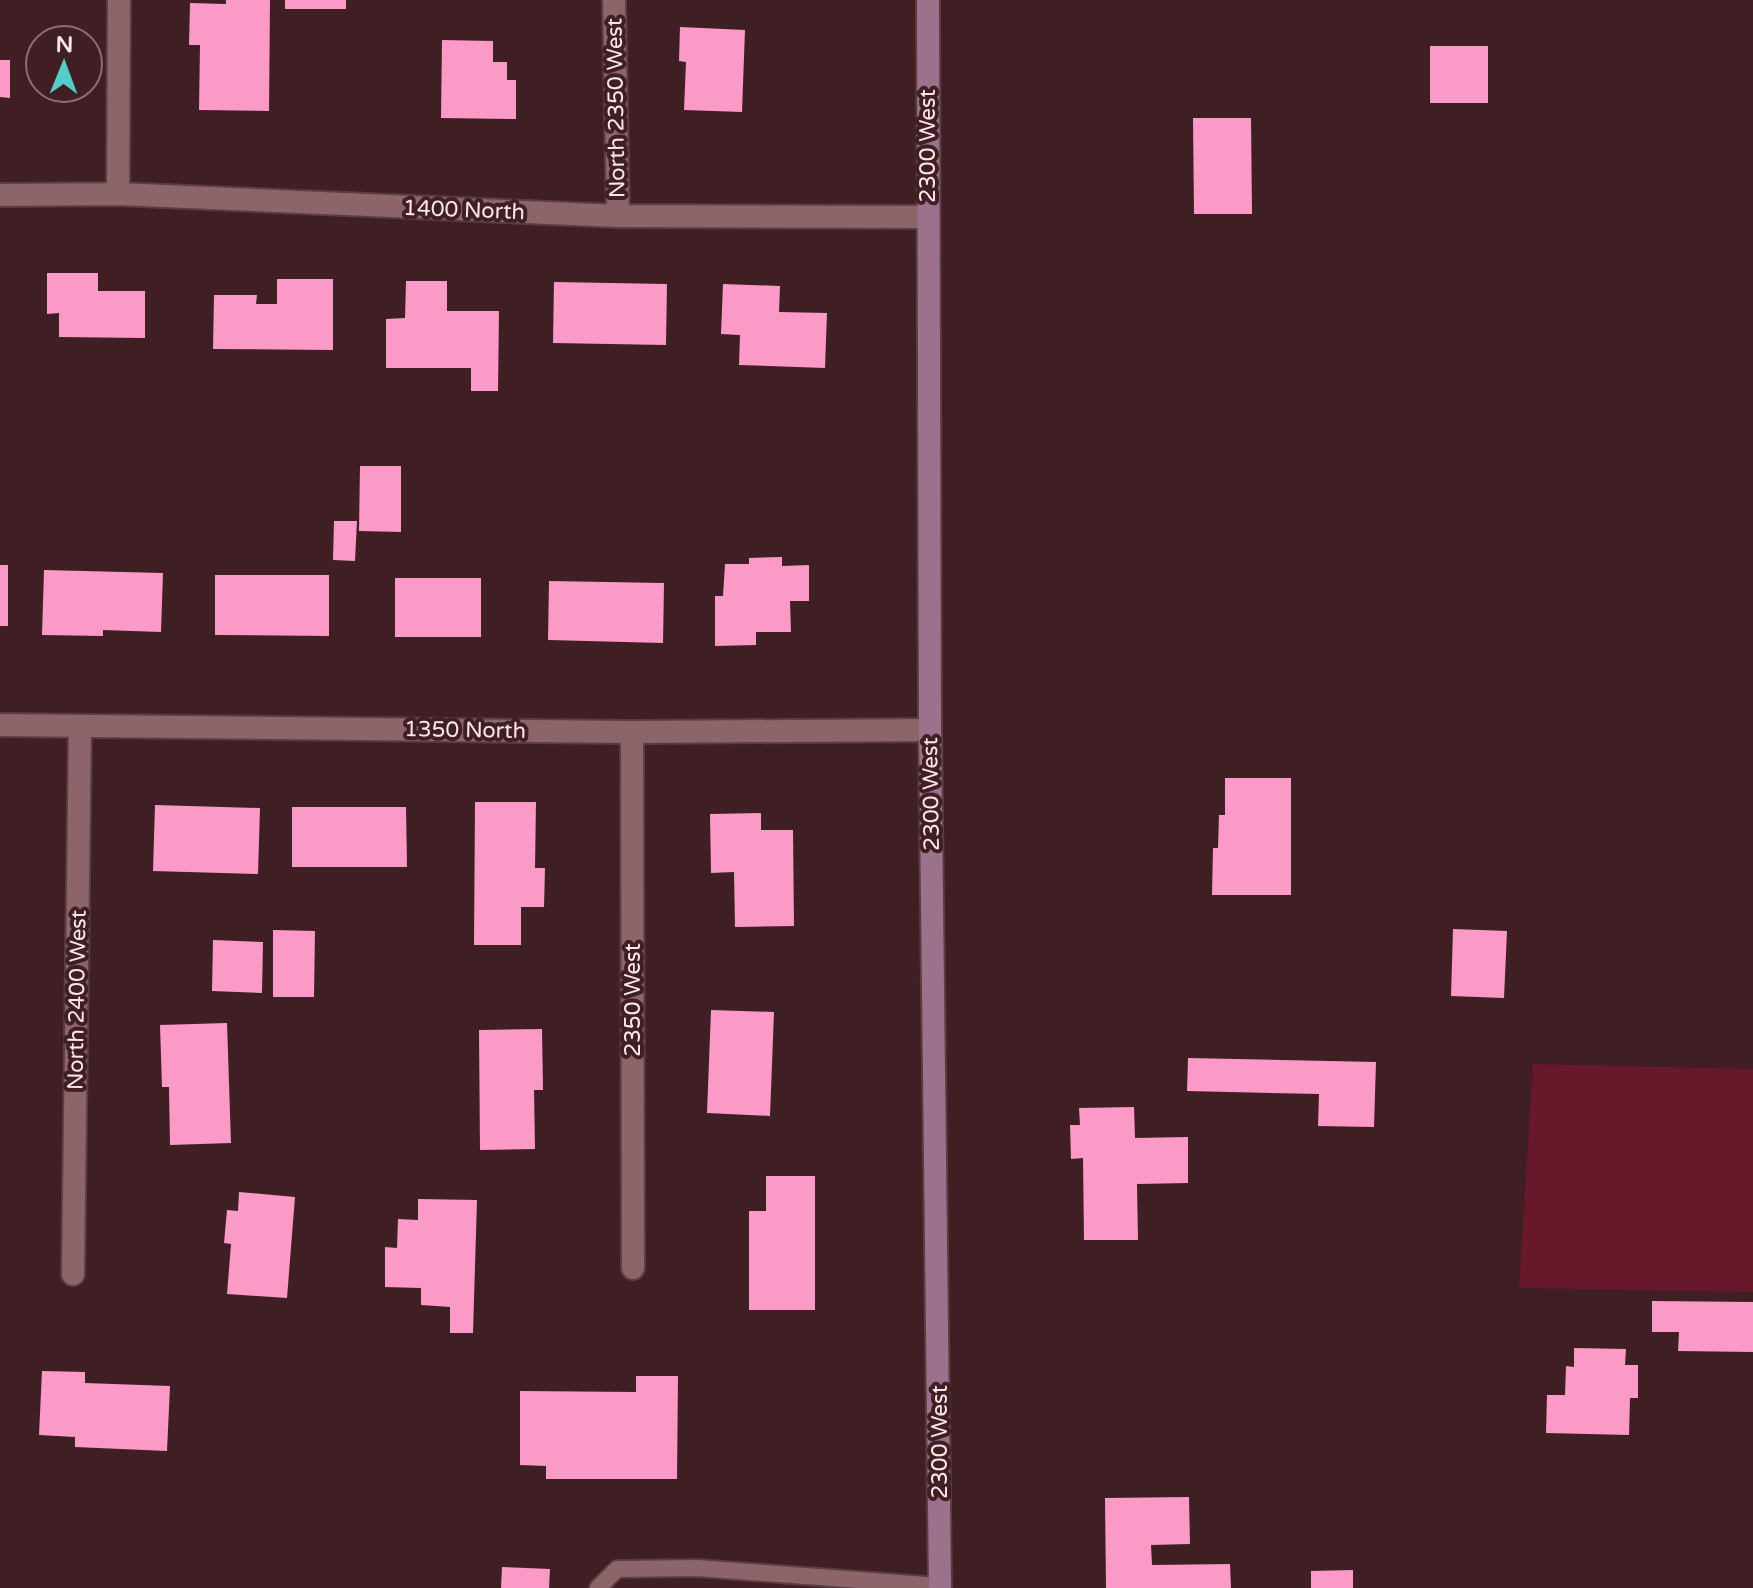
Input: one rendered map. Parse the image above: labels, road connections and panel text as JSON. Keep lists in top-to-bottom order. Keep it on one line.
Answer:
{"streets":{"main road":["2300 West"],"street":["North 2350 West","1400 North","1350 North","North 2400 West","2350 West"]},"crossings":[["North 2350 West","1400 North"],["2300 West","1400 North"],["2300 West","1350 North"],["1350 North","North 2400 West"],["1350 North","2350 West"]],"north":"top"}
